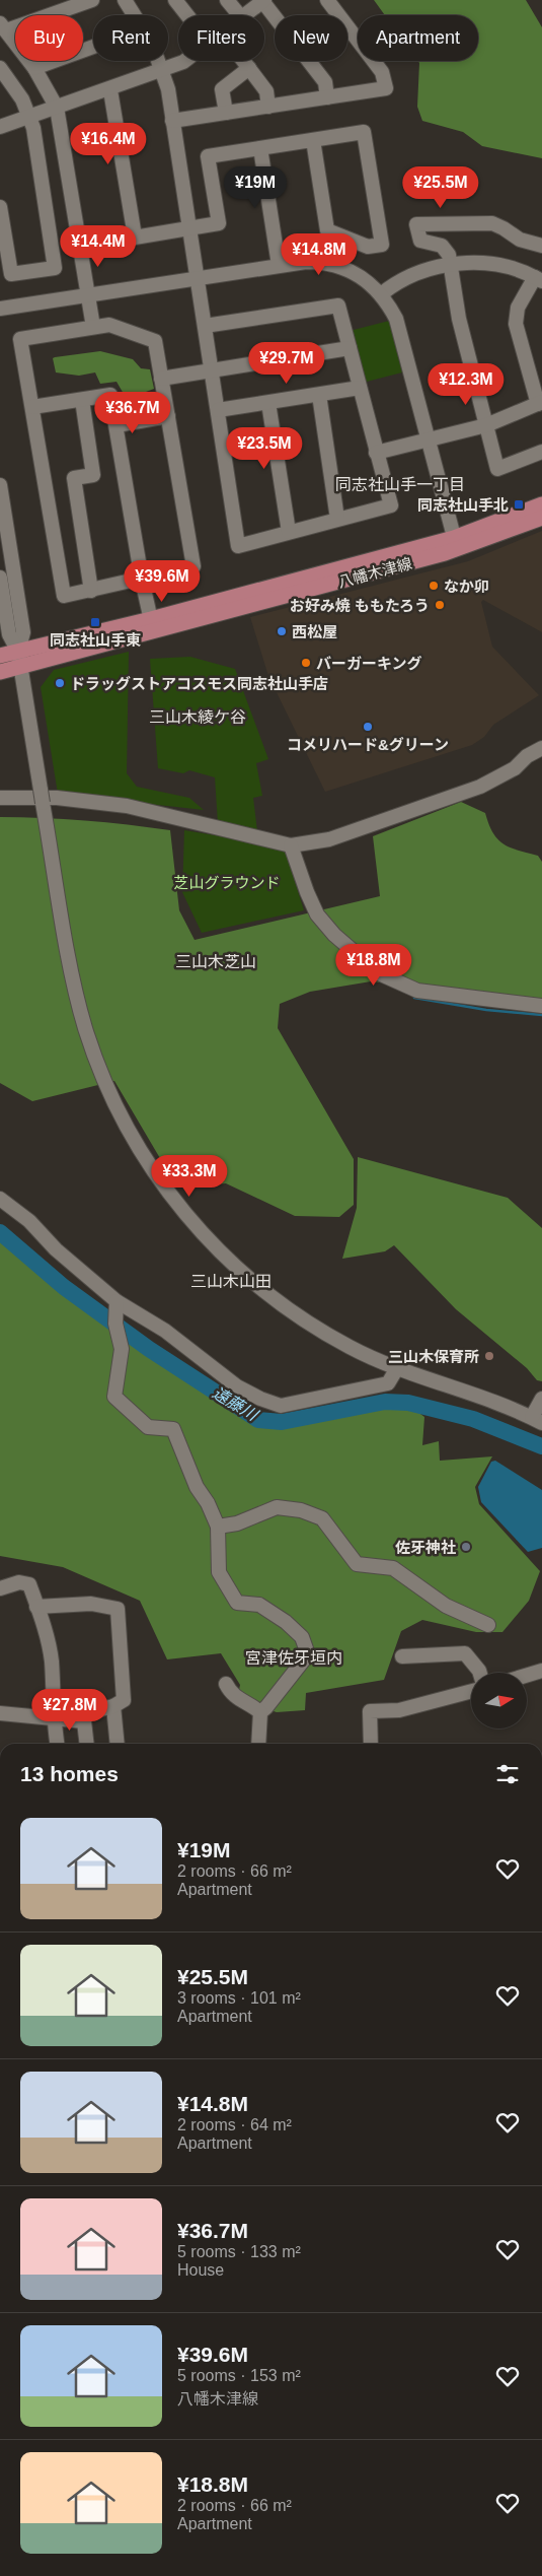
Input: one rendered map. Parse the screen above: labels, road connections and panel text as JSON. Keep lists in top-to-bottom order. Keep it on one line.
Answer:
{"streets":{"main road":["八幡木津線"]},"districts":["同志社山手一丁目","三山木綾ケ谷","三山木芝山","三山木山田","宮津佐牙垣内"],"water":["遠藤川"],"parks":["芝山グラウンド"],"places":{"transit":["同志社山手北","同志社山手東"],"other":["なか卯","お好み焼 ももたろう","西松屋","バーガーキング","ドラッグストアコスモス同志社山手店","コメリハード&グリーン","三山木保育所","佐牙神社"]},"north":"right","page":{"chip":["Buy","Rent","Filters","New","Apartment"],"price":["¥16.4M","¥19M","¥25.5M","¥14.4M","¥14.8M","¥29.7M","¥12.3M","¥36.7M","¥23.5M","¥39.6M","¥18.8M","¥33.3M","¥27.8M"],"heading":"13 homes","list":[{"name":"¥19M","note":"2 rooms · 66 m² · Apartment"},{"name":"¥25.5M","note":"3 rooms · 101 m² · Apartment"},{"name":"¥14.8M","note":"2 rooms · 64 m² · Apartment"},{"name":"¥36.7M","note":"5 rooms · 133 m² · House"},{"name":"¥39.6M","note":"5 rooms · 153 m² · 八幡木津線"},{"name":"¥18.8M","note":"2 rooms · 66 m² · Apartment"}]}}
